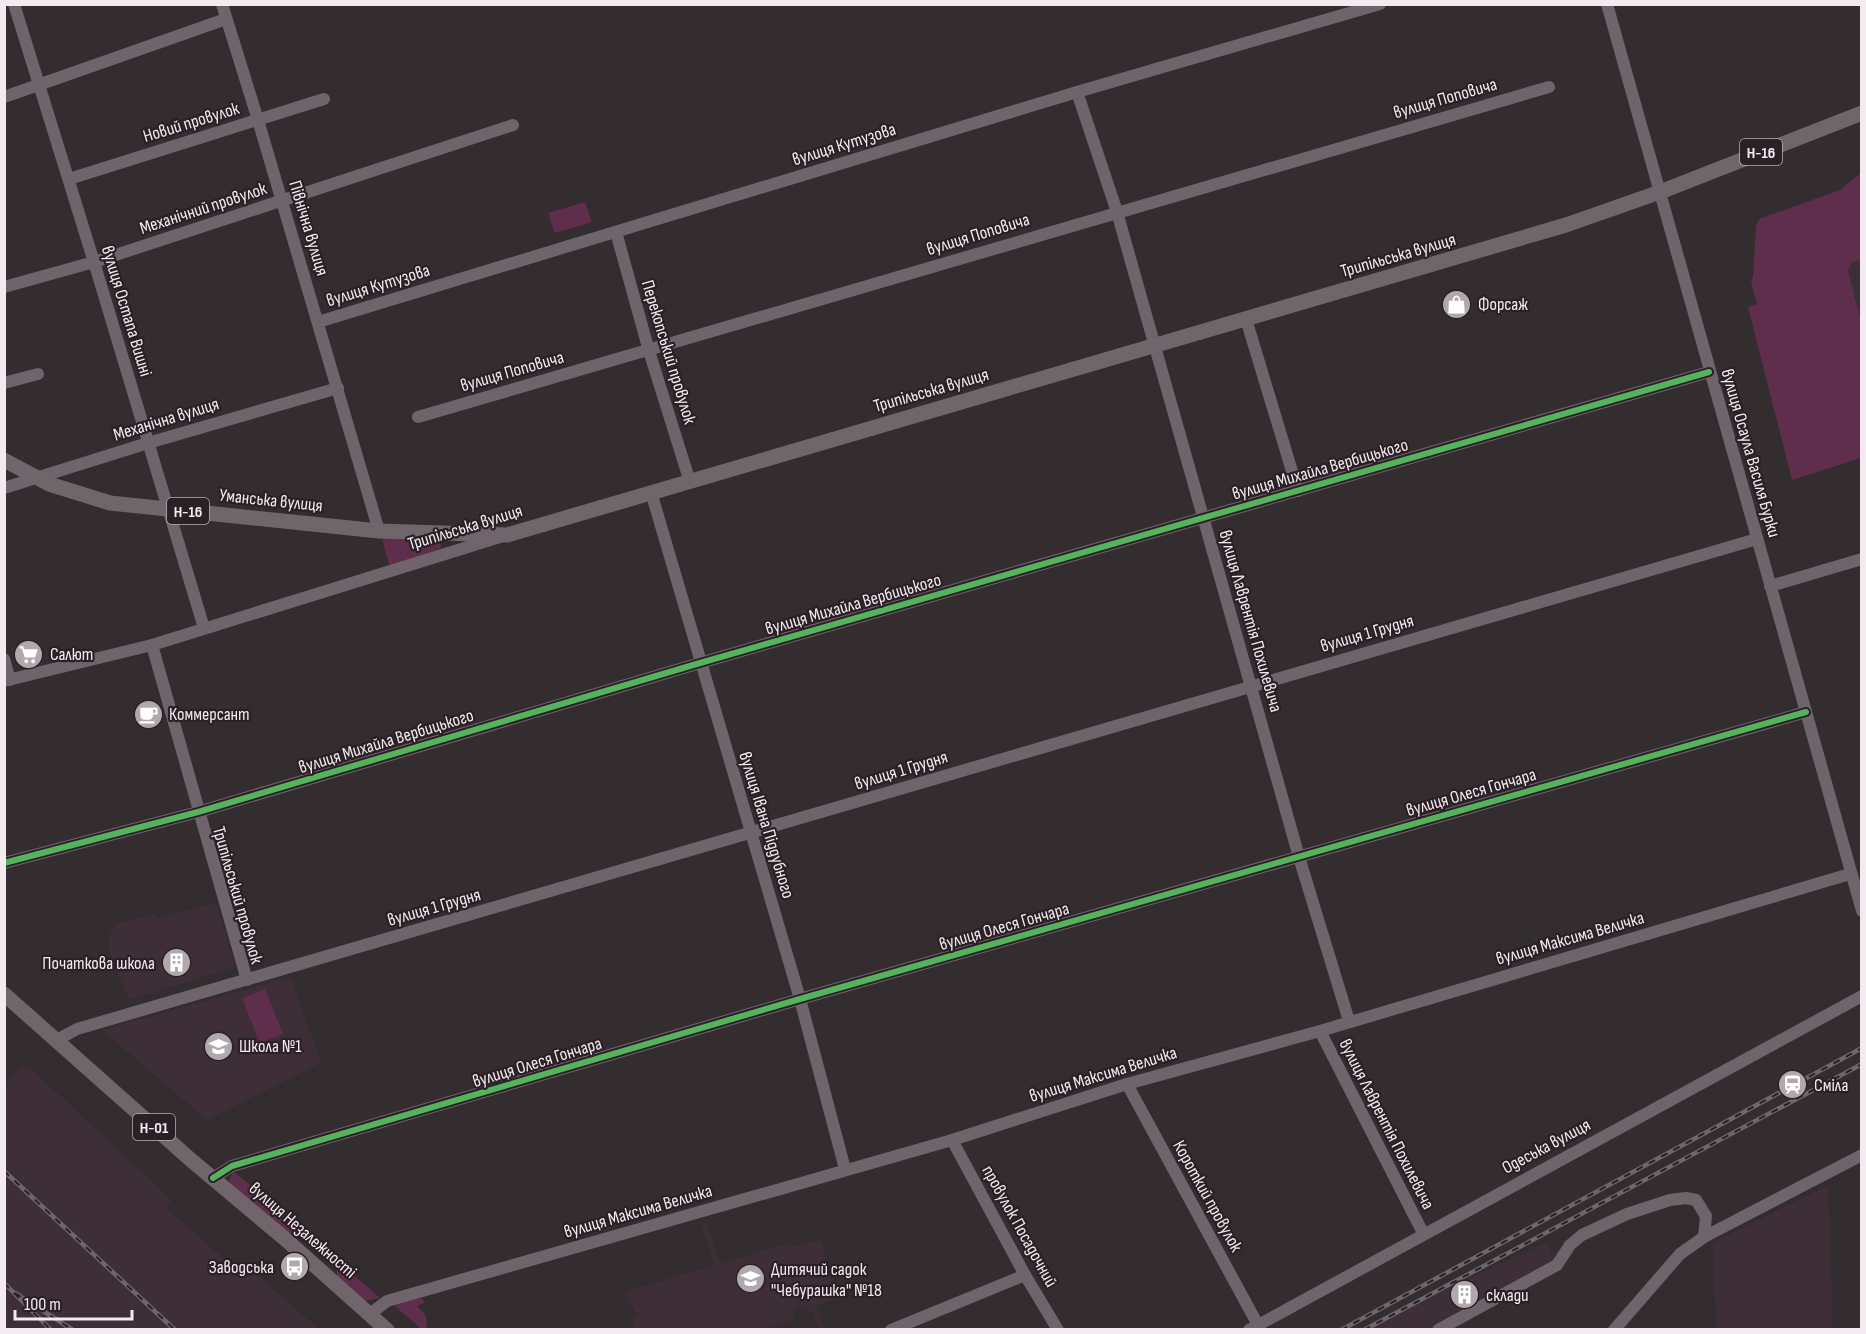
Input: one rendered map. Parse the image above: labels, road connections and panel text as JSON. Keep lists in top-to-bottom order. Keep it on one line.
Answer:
{"streets":{"main road":["Н-16","Трипільська вулиця","Уманська вулиця","Н-01","вулиця Незалежності"],"street":["вулиця Поповича","Новий провулок","вулиця Кутузова","Механічний провулок","Північна вулиця","вулиця Остапа Вишні","Перекопський провулок","Механічна вулиця","вулиця Осаула Василя Бурки","вулиця Михайла Вербицького","вулиця Лаврентія Похилевича","вулиця 1 Грудня","вулиця Олеся Гончара","вулиця Івана Піддубного","Трипільський провулок","вулиця Максима Величка","Одеська вулиця","Короткий провулок","провулок Посадочний"]},"crossings":[["вулиця Поповича","Перекопський провулок"],["вулиця Поповича","вулиця Лаврентія Похилевича"],["Новий провулок","Північна вулиця"],["Новий провулок","вулиця Остапа Вишні"],["вулиця Кутузова","Північна вулиця"],["вулиця Кутузова","Перекопський провулок"],["вулиця Кутузова","вулиця Лаврентія Похилевича"],["Механічний провулок","Північна вулиця"],["Механічний провулок","вулиця Остапа Вишні"],["Північна вулиця","Механічна вулиця"],["Північна вулиця","Уманська вулиця"],["Трипільська вулиця","вулиця Остапа Вишні"],["Трипільська вулиця","Перекопський провулок"],["Трипільська вулиця","вулиця Осаула Василя Бурки"],["Трипільська вулиця","Уманська вулиця"],["Трипільська вулиця","вулиця Лаврентія Похилевича"],["Трипільська вулиця","вулиця Івана Піддубного"],["Трипільська вулиця","Трипільський провулок"],["вулиця Остапа Вишні","Механічна вулиця"],["вулиця Остапа Вишні","Уманська вулиця"],["Механічна вулиця","Уманська вулиця"],["вулиця Осаула Василя Бурки","вулиця Михайла Вербицького"],["вулиця Осаула Василя Бурки","вулиця 1 Грудня"],["вулиця Осаула Василя Бурки","вулиця Олеся Гончара"],["вулиця Осаула Василя Бурки","вулиця Максима Величка"],["вулиця Михайла Вербицького","вулиця Лаврентія Похилевича"],["вулиця Михайла Вербицького","вулиця Івана Піддубного"],["вулиця Михайла Вербицького","Трипільський провулок"],["вулиця Лаврентія Похилевича","вулиця 1 Грудня"],["вулиця Лаврентія Похилевича","вулиця Олеся Гончара"],["вулиця Лаврентія Похилевича","вулиця Максима Величка"],["вулиця Лаврентія Похилевича","Одеська вулиця"],["вулиця 1 Грудня","вулиця Івана Піддубного"],["вулиця 1 Грудня","Трипільський провулок"],["вулиця 1 Грудня","вулиця Незалежності"],["вулиця Олеся Гончара","вулиця Івана Піддубного"],["вулиця Олеся Гончара","вулиця Незалежності"],["вулиця Івана Піддубного","вулиця Максима Величка"],["вулиця Максима Величка","Короткий провулок"],["вулиця Максима Величка","провулок Посадочний"],["вулиця Максима Величка","вулиця Незалежності"],["Одеська вулиця","Короткий провулок"]],"places":{"shop":["Форсаж"],"supermarket":["Салют"],"cafe":["Коммерсант"],"building":["Початкова школа","склади"],"school or university":["Школа №1","Дитячий садок \"Чебурашка\" №18"],"station":["Сміла"],"bus stop":["Заводська"]},"scale_bar":"100 m"}
